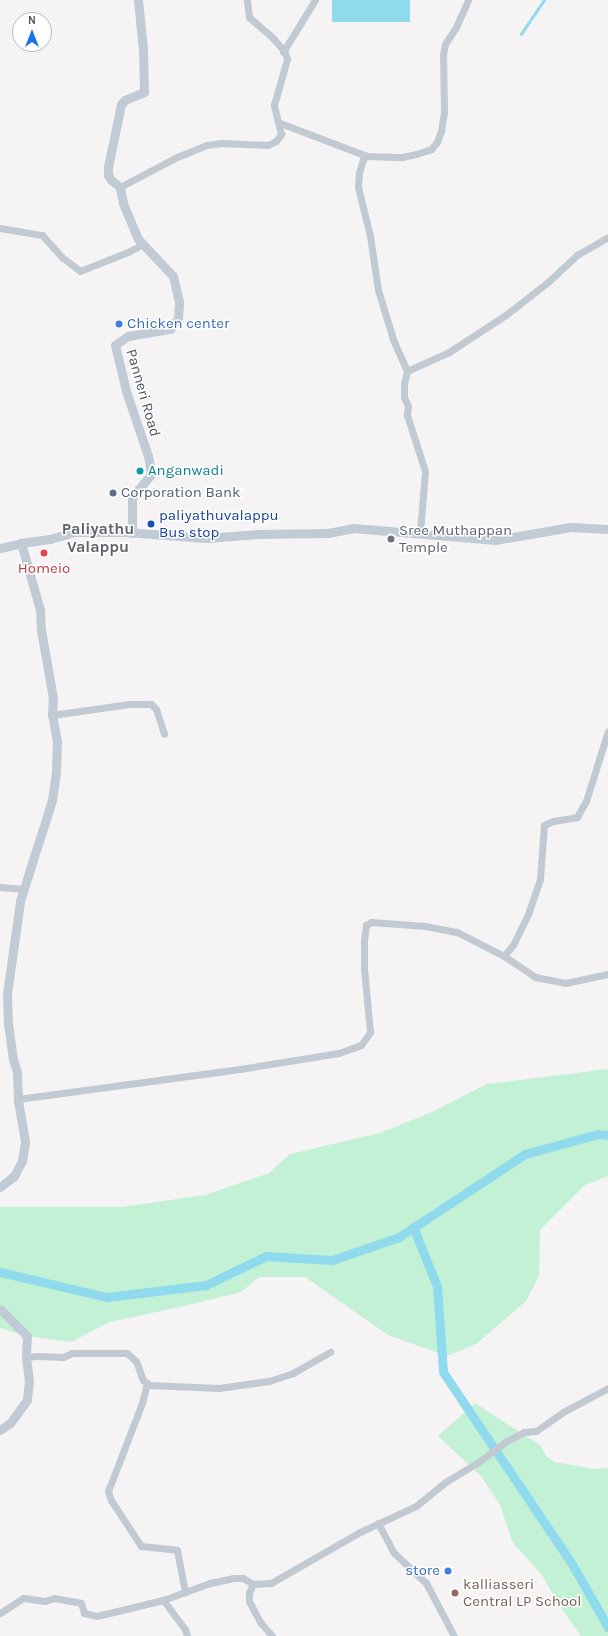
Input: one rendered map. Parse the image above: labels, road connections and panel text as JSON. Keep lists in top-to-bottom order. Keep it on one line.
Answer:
{"streets":{"main road":["Panneri Road"]},"districts":["Paliyathu Valappu"],"places":["Chicken center","Anganwadi","Corporation Bank","paliyathuvalappu Bus stop","Sree Muthappan Temple","Homeio","store","kalliasseri Central LP School"],"north":"top"}
